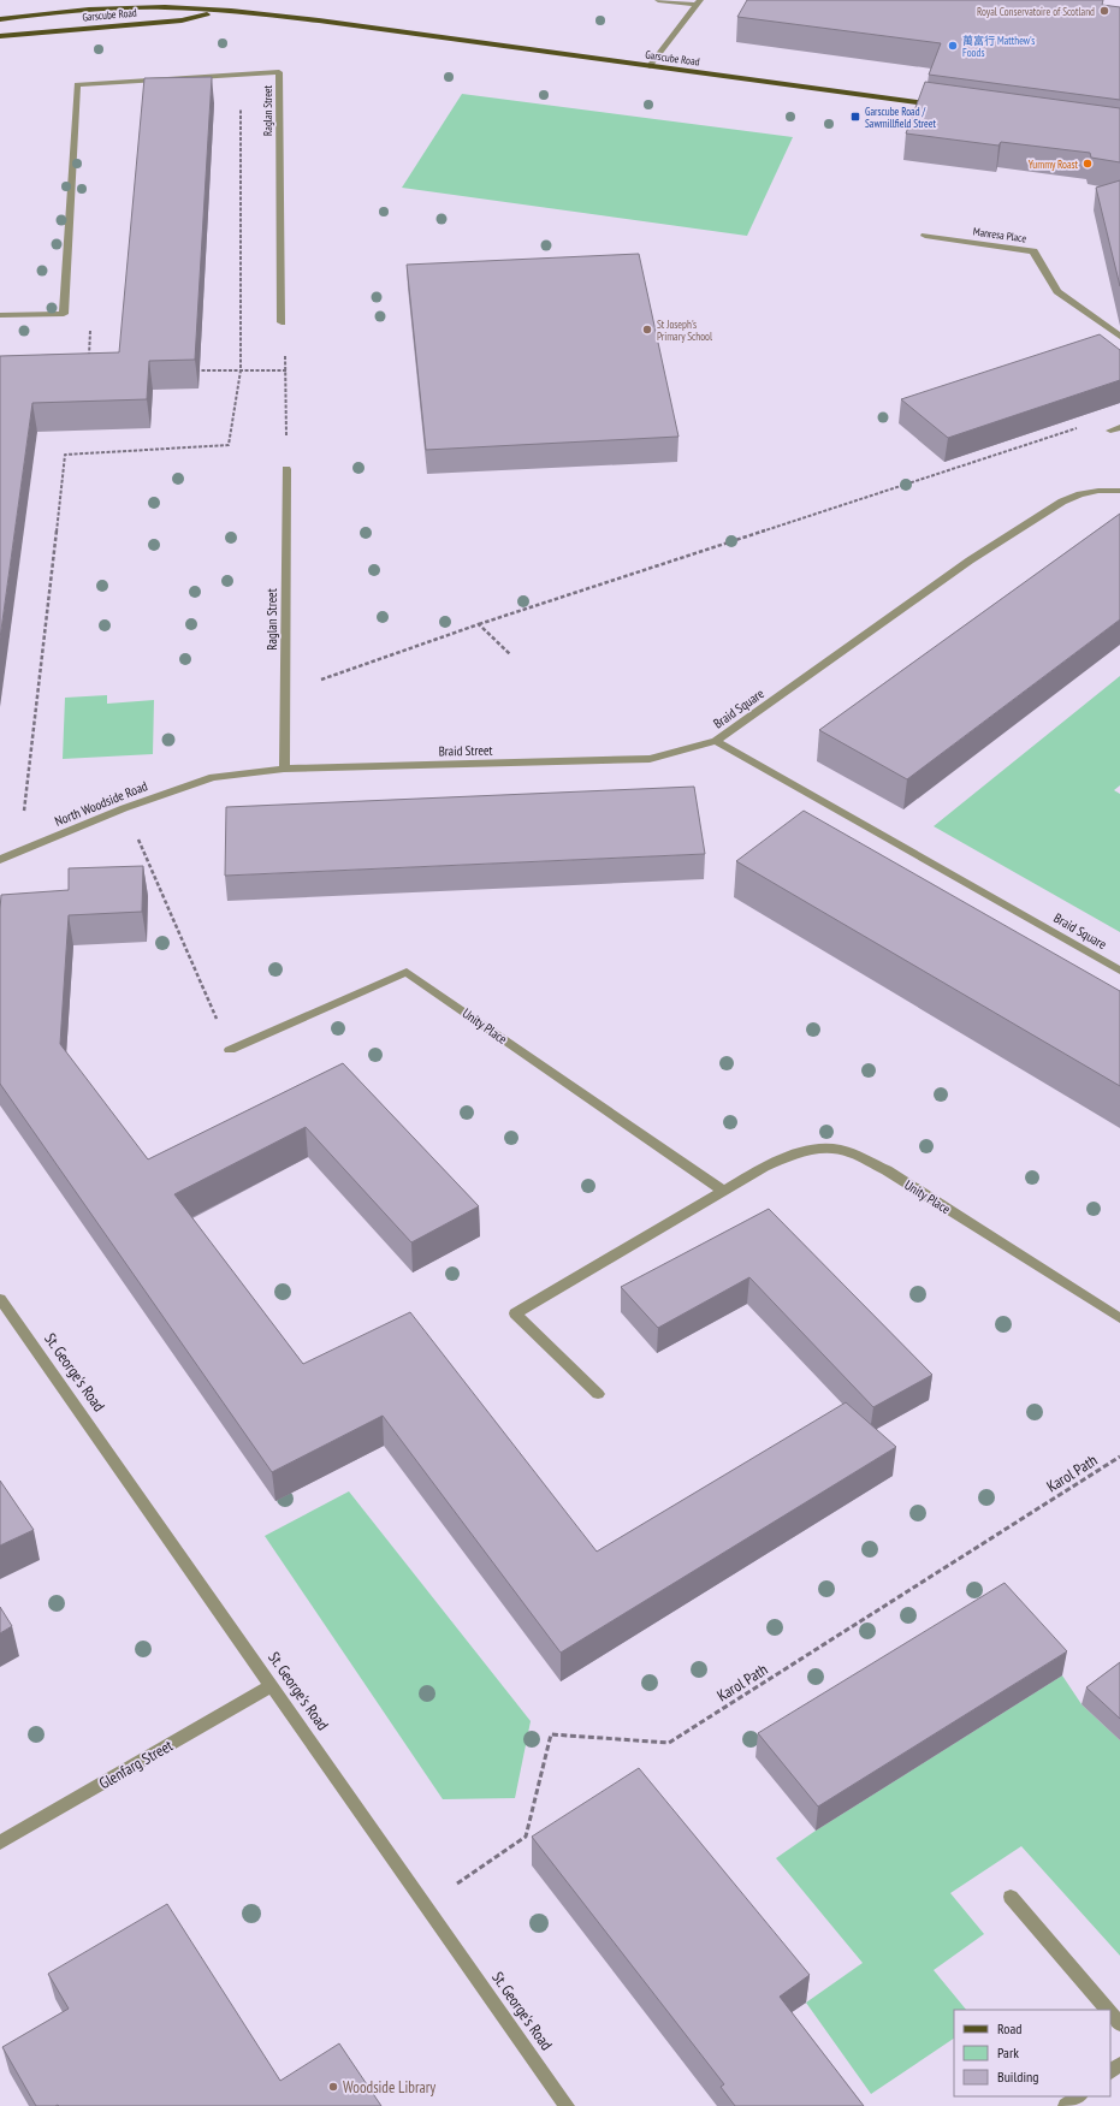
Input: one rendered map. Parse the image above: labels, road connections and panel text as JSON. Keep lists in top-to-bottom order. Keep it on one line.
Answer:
{"streets":{"main road":["Garscube Road"],"street":["Raglan Street","Manresa Place","Braid Square","Braid Street","North Woodside Road","Unity Place","St. George's Road","Glenfarg Street"],"path":["Karol Path"]},"crossings":[["Raglan Street","Braid Street"],["Braid Square","Braid Street"],["Braid Street","North Woodside Road"],["St. George's Road","Karol Path"],["St. George's Road","Glenfarg Street"]],"places":{"other":["Royal Conservatoire of Scotland","萬富行 Matthew's Foods","Yummy Roast","St Joseph's Primary School","Woodside Library"],"transit":["Garscube Road / Sawmillfield Street"]},"legend":["Road","Park","Building"]}
